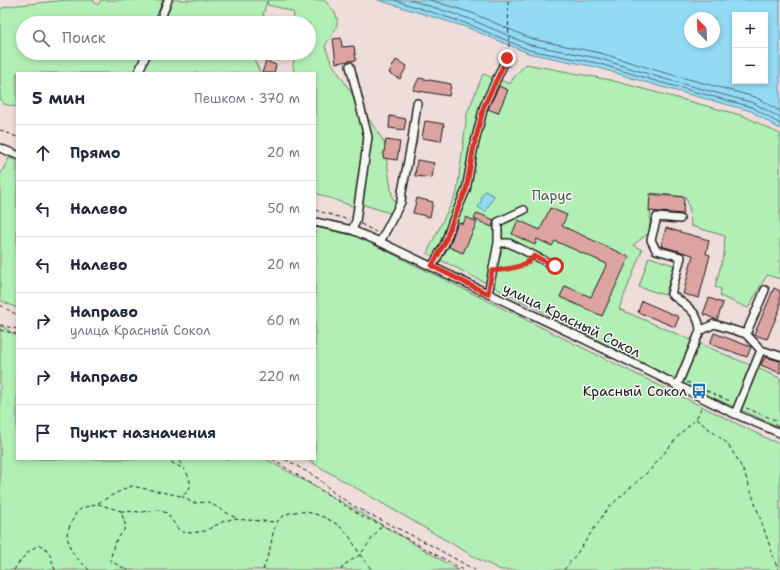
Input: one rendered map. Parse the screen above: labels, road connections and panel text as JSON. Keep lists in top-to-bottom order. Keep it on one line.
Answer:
{"streets":{"street":["улица Красный Сокол"]},"parks":["Парус"],"places":{"bus stop":["Красный Сокол"]},"north":"top left","page":{"map_buttons":["+","−"],"search":"Поиск","heading":["5 мин","Пешком · 370 m"],"list":[["Прямо","20 m"],["Налево","50 m"],["Налево","20 m"],["Направо","улица Красный Сокол","60 m"],["Направо","220 m"],"Пункт назначения"]}}
